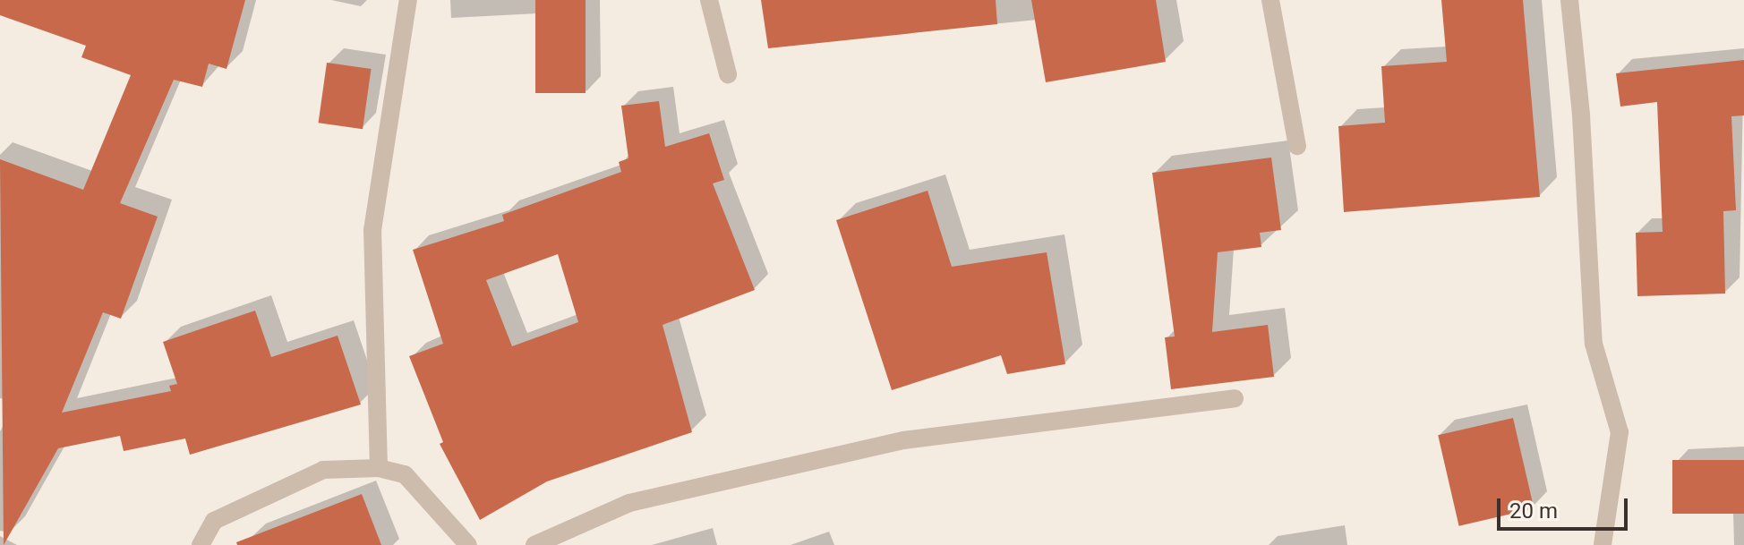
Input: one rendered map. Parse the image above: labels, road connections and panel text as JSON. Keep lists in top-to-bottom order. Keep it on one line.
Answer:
{"scale_bar":"20 m"}
